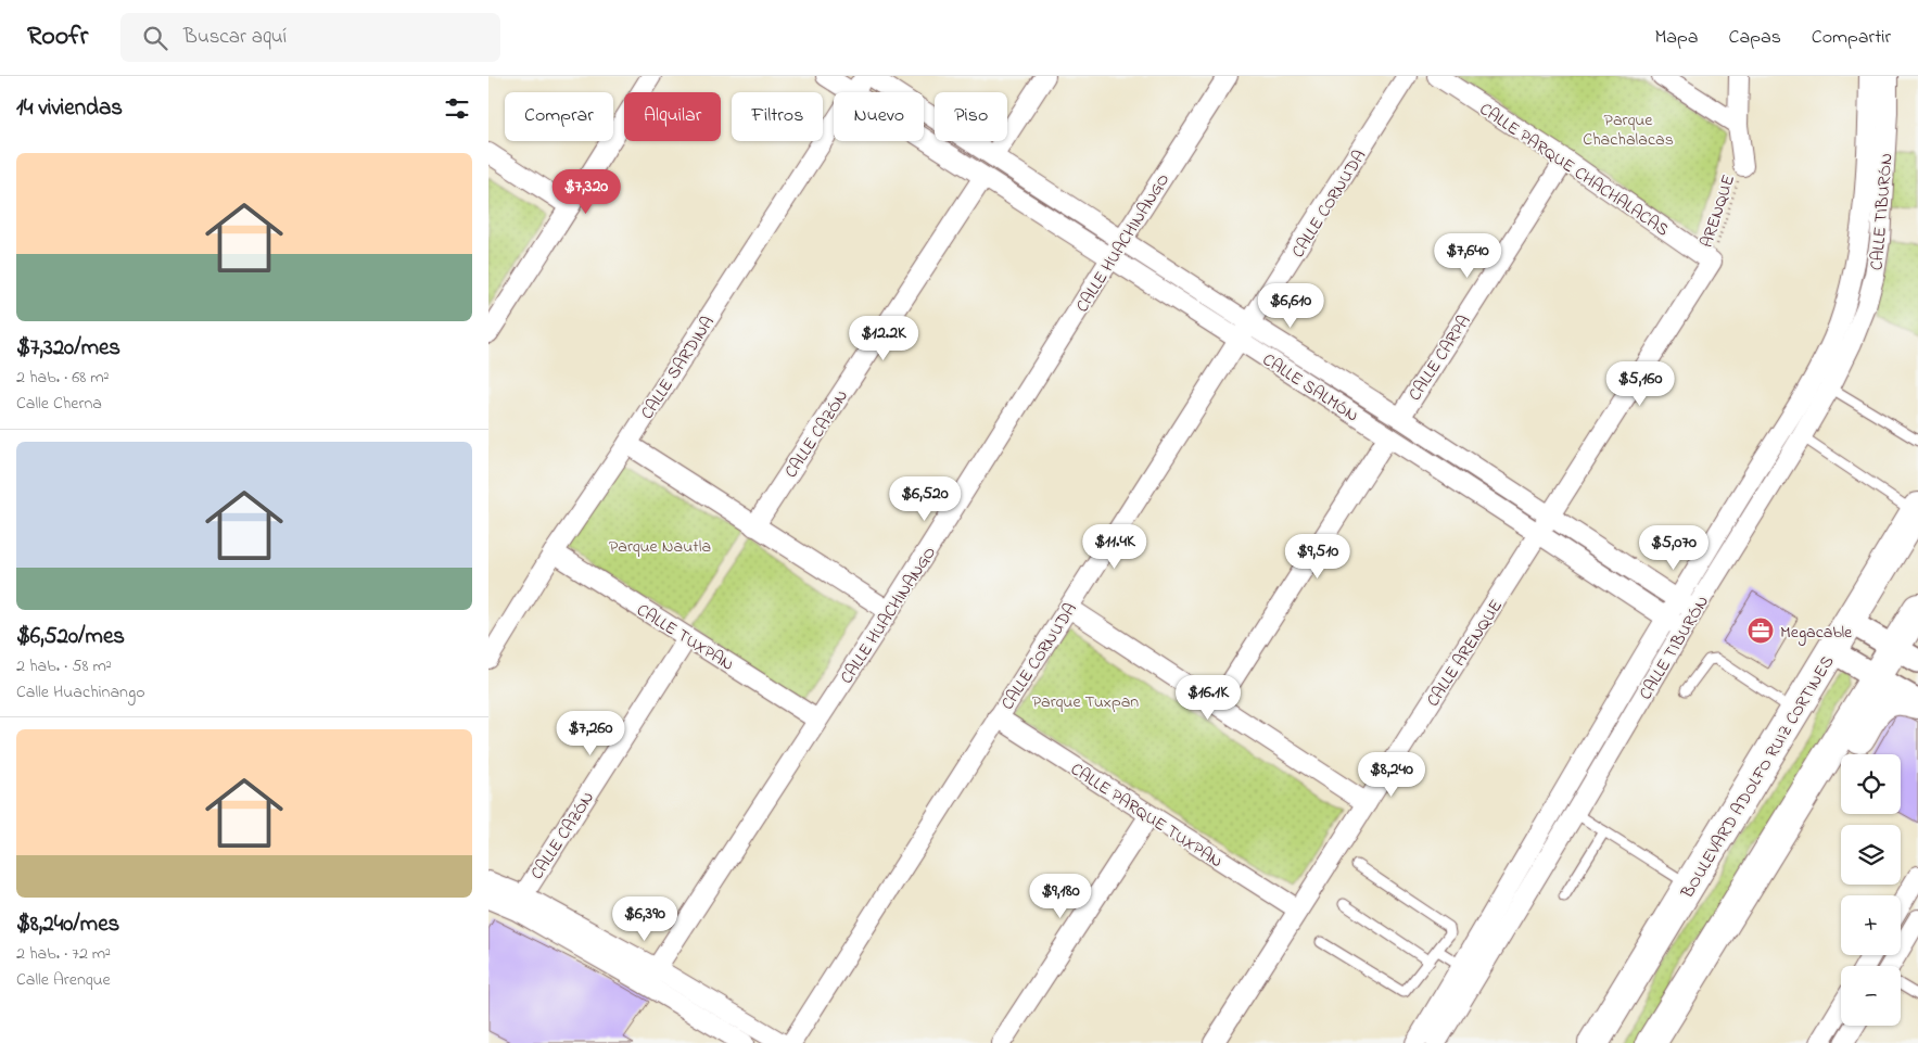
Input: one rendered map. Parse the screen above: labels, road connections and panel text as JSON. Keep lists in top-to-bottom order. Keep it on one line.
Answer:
{"streets":{"main road":["BOULEVARD ADOLFO RUIZ CORTINES"],"street":["CALLE PARQUE CHACHALACAS","CALLE CORNUDA","CALLE TIBURÓN","CALLE HUACHINANGO","CALLE CARPA","CALLE SARDINA","CALLE SALMÓN","CALLE CAZÓN","CALLE TUXPAN","CALLE ARENQUE","CALLE PARQUE TUXPAN"],"path":["ARENQUE"]},"crossings":[["CALLE PARQUE CHACHALACAS","ARENQUE"],["CALLE PARQUE CHACHALACAS","CALLE CARPA"],["CALLE PARQUE CHACHALACAS","CALLE ARENQUE"],["CALLE CORNUDA","CALLE SALMÓN"],["CALLE CORNUDA","CALLE PARQUE TUXPAN"],["ARENQUE","CALLE ARENQUE"],["CALLE TIBURÓN","CALLE SALMÓN"],["CALLE HUACHINANGO","CALLE SALMÓN"],["CALLE HUACHINANGO","CALLE TUXPAN"],["CALLE CARPA","CALLE SALMÓN"],["CALLE SARDINA","CALLE TUXPAN"],["CALLE SALMÓN","CALLE CAZÓN"],["CALLE SALMÓN","CALLE ARENQUE"],["CALLE CAZÓN","CALLE TUXPAN"],["CALLE ARENQUE","CALLE PARQUE TUXPAN"]],"parks":["Parque Chachalacas","Parque Nautla","Parque Tuxpan"],"places":{"office":["Megacable"]},"page":{"header":"Roofr","search":"Buscar aquí","nav":["Mapa","Capas","Compartir"],"heading":"14 viviendas","chip":["Comprar","Alquilar","Filtros","Nuevo","Piso"],"list":[{"name":"$7,320/mes","note":"2 hab. · 68 m² · Calle Cherna"},{"name":"$6,520/mes","note":"2 hab. · 58 m² · Calle Huachinango"},{"name":"$8,240/mes","note":"2 hab. · 72 m² · Calle Arenque"}],"price":["$7,320","$7,640","$6,610","$12.2K","$5,160","$6,520","$11.4K","$5,070","$9,510","$16.1K","$7,260","$8,240","$9,180","$6,390"],"map_buttons":["+","−"]}}
